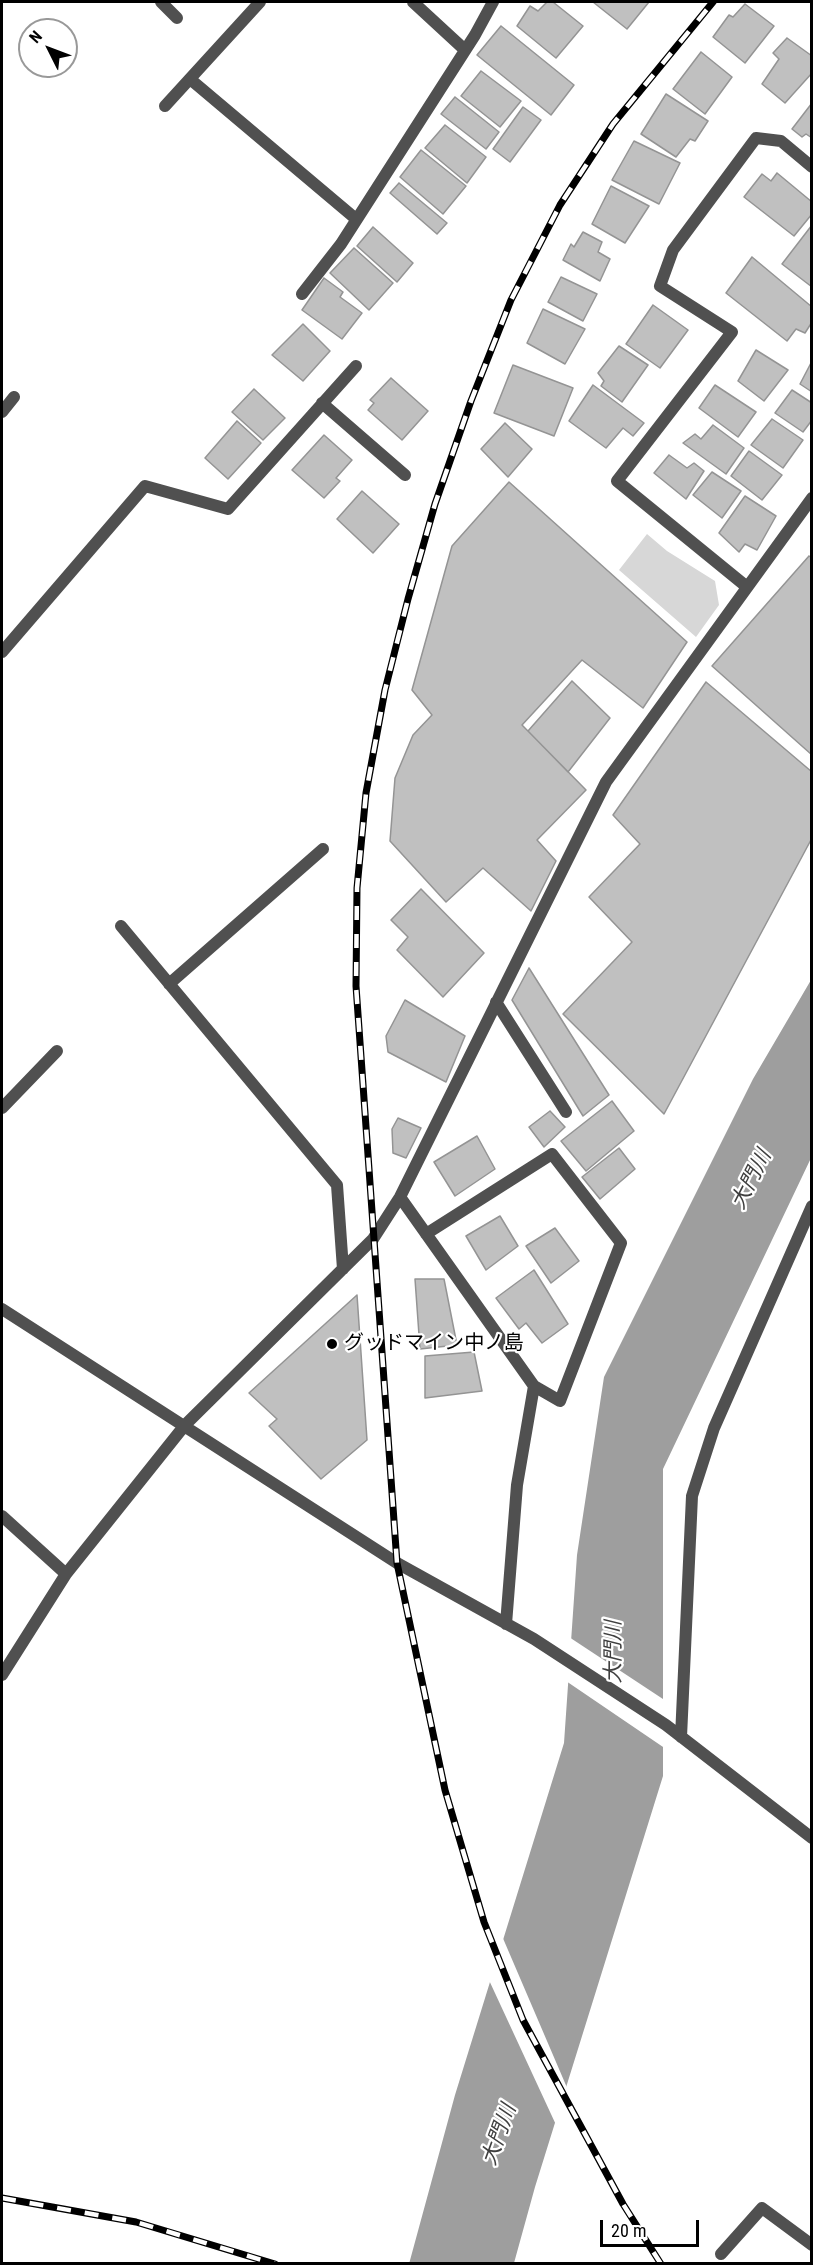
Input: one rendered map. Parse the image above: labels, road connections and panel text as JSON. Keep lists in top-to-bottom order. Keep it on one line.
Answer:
{"water":["大門川"],"places":["グッドマイン中ノ島"],"scale_bar":"20 m","north":"top left"}
